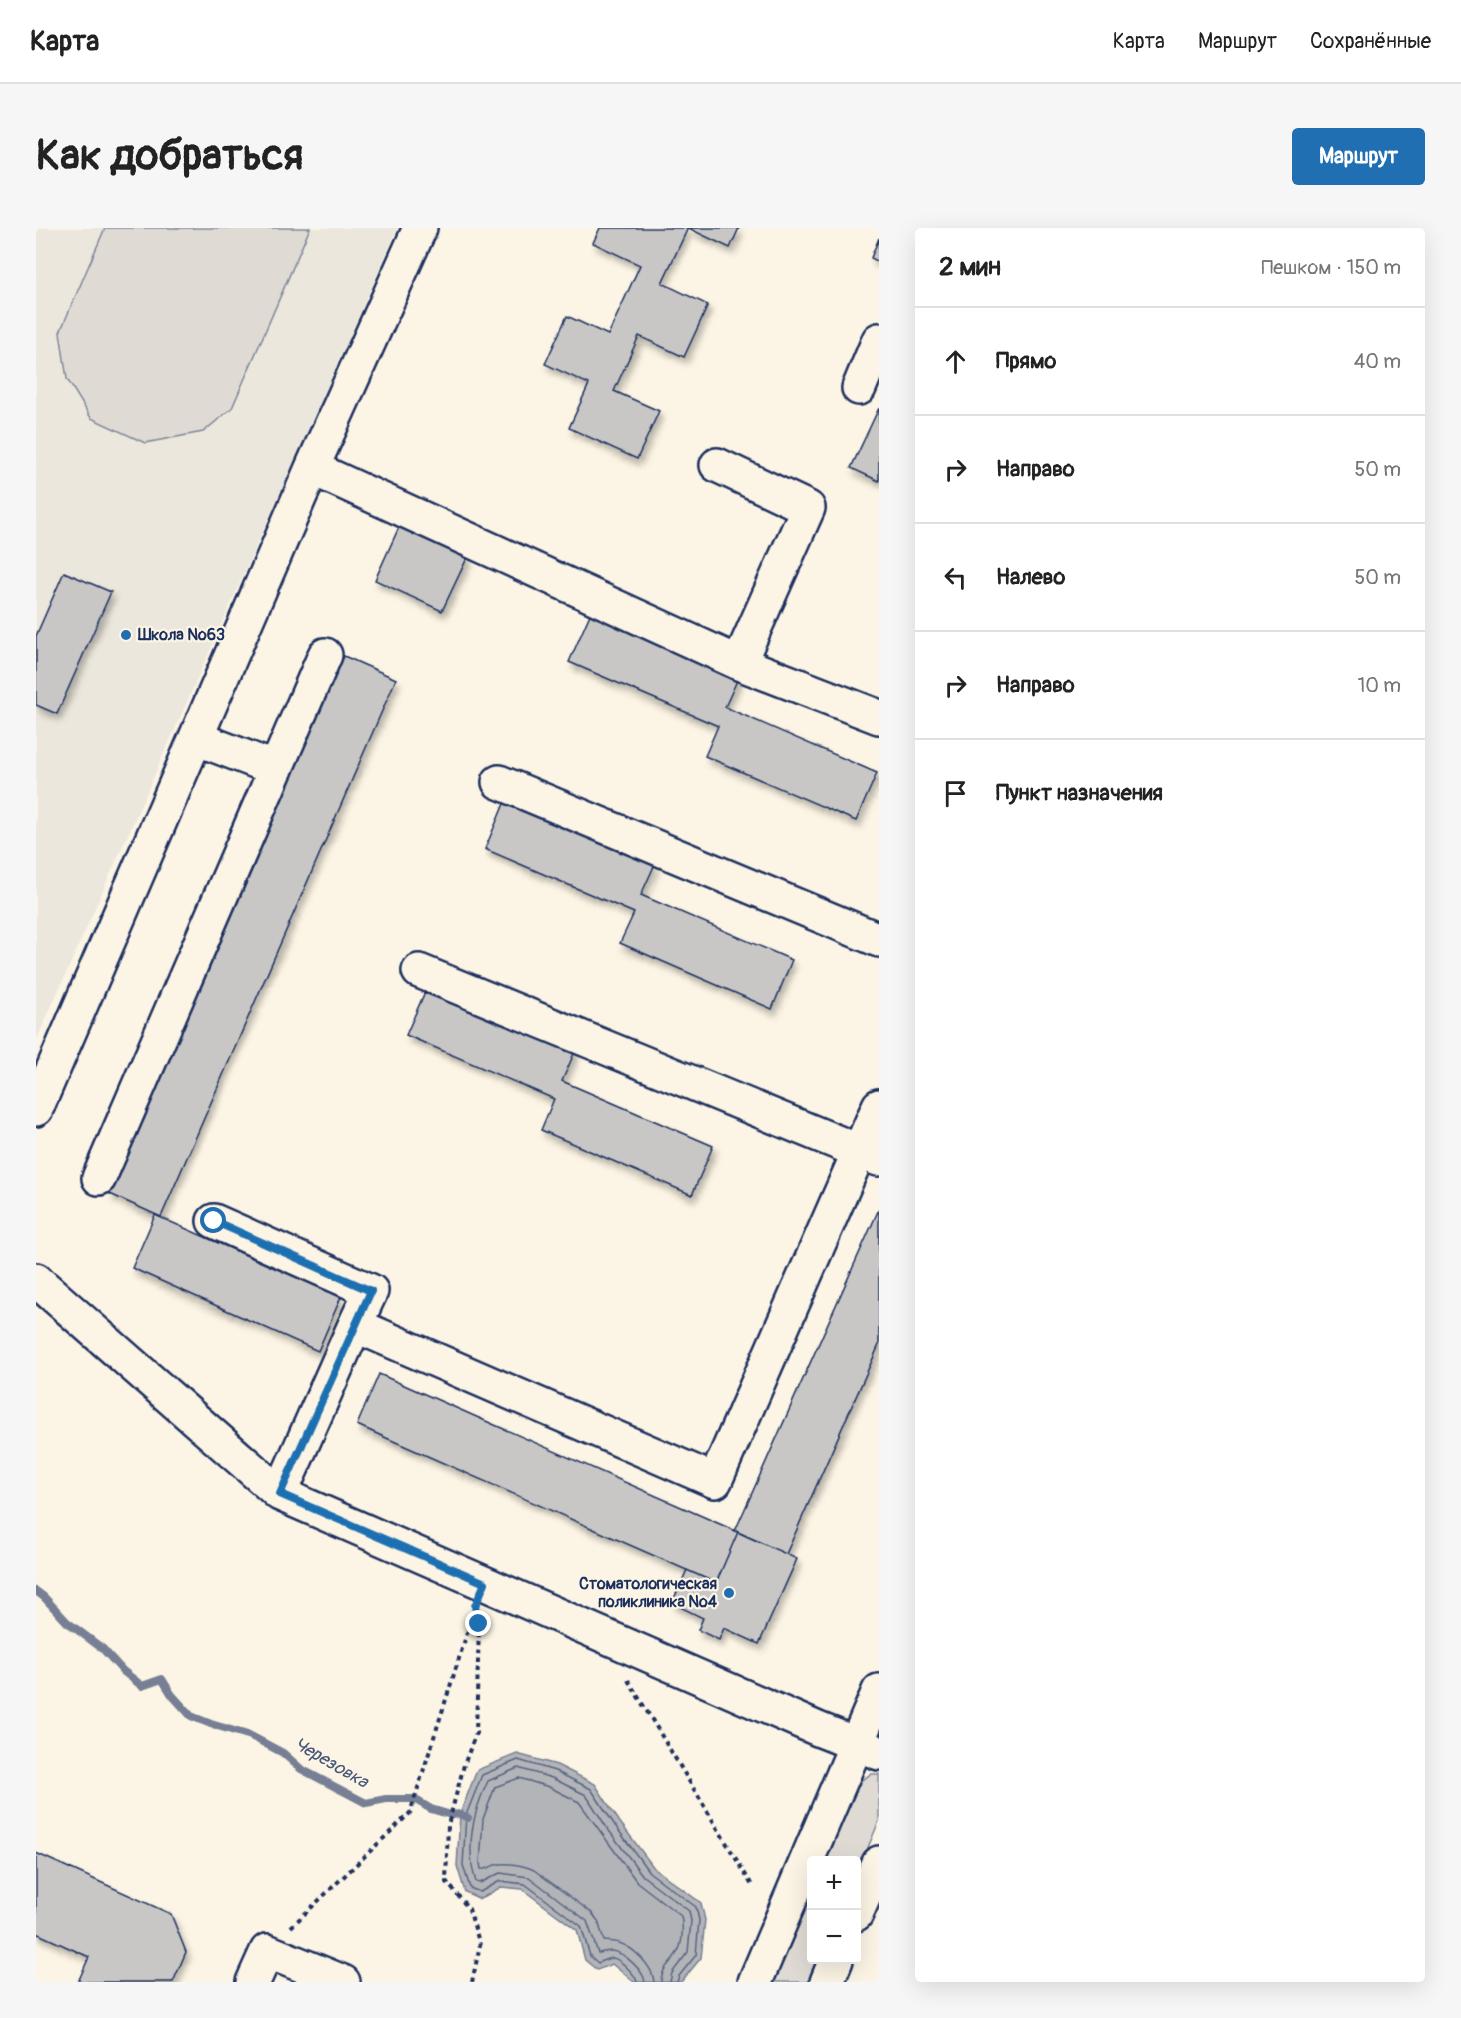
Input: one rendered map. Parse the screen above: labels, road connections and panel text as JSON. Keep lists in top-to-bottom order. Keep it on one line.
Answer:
{"water":["Черезовка"],"places":["Школа №63","Стоматологическая поликлиника №4"],"page":{"header":"Карта","nav":["Карта","Маршрут","Сохранённые"],"buttons":"Маршрут","title":"Как добраться","heading":["2 мин","Пешком · 150 m"],"list":[["Прямо","40 m"],["Направо","50 m"],["Налево","50 m"],["Направо","10 m"],"Пункт назначения"],"map_buttons":["+","−"]}}
